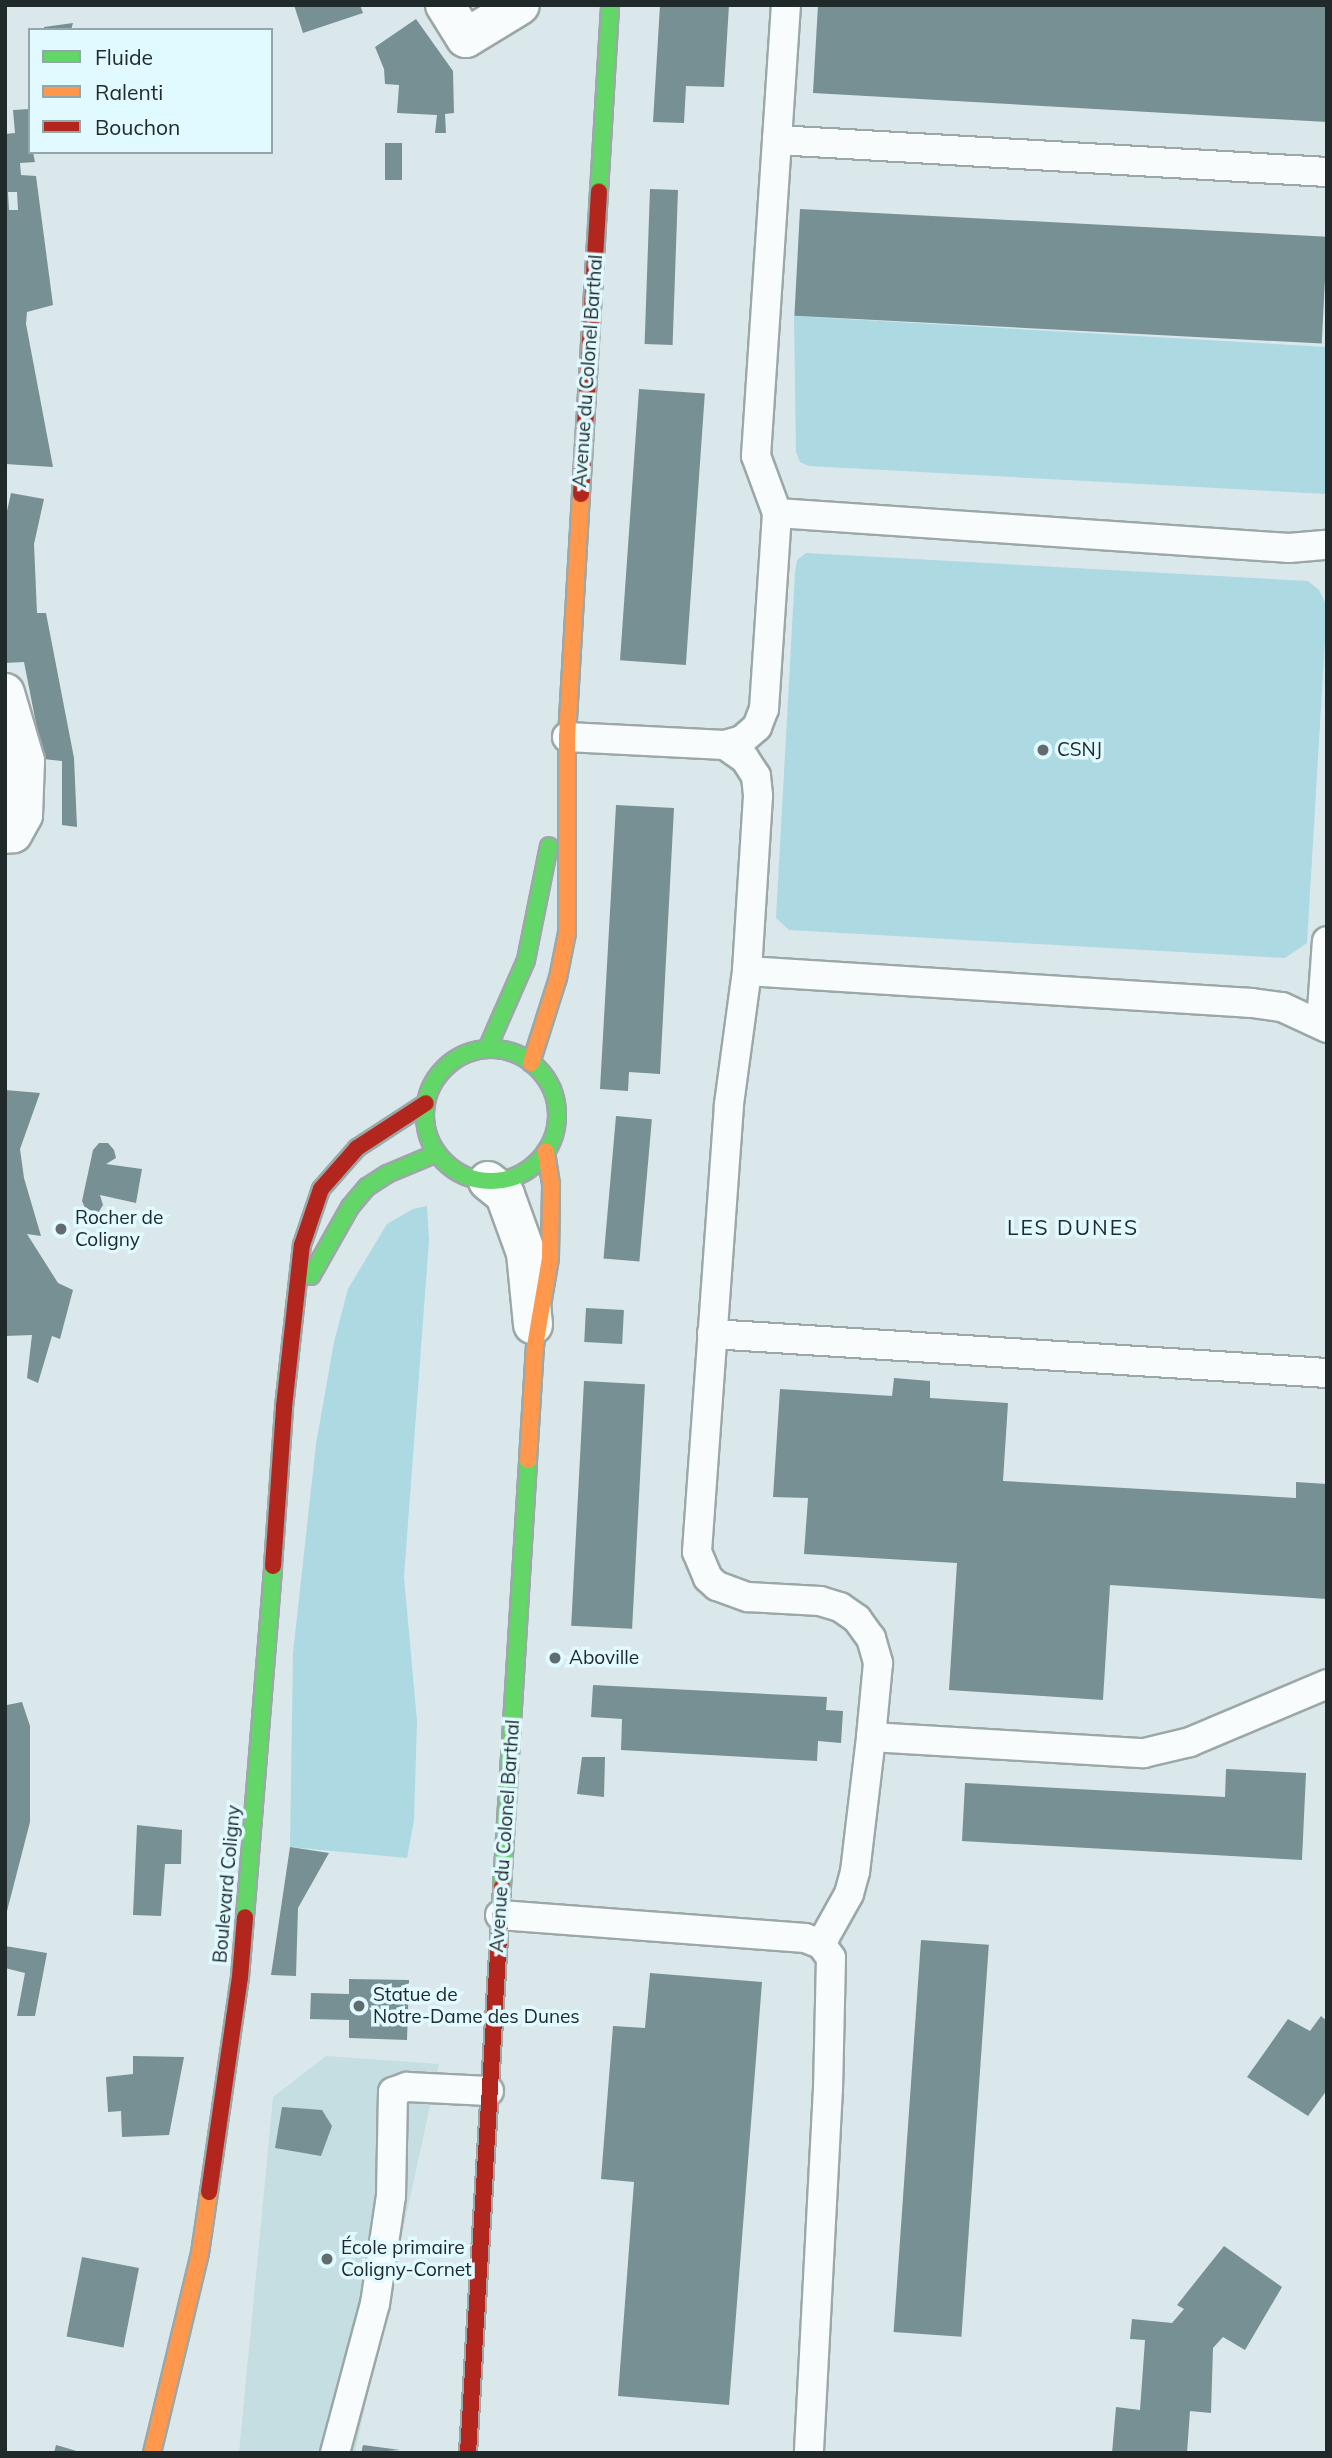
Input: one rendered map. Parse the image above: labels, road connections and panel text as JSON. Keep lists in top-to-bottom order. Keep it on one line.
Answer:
{"streets":{"street":["Avenue du Colonel Barthal","Boulevard Coligny"]},"crossings":[["Avenue du Colonel Barthal","Boulevard Coligny"]],"districts":["LES DUNES"],"places":["CSNJ","Rocher de Coligny","Aboville","Statue de Notre-Dame des Dunes","École primaire Coligny-Cornet"],"legend":["Fluide","Ralenti","Bouchon"]}
